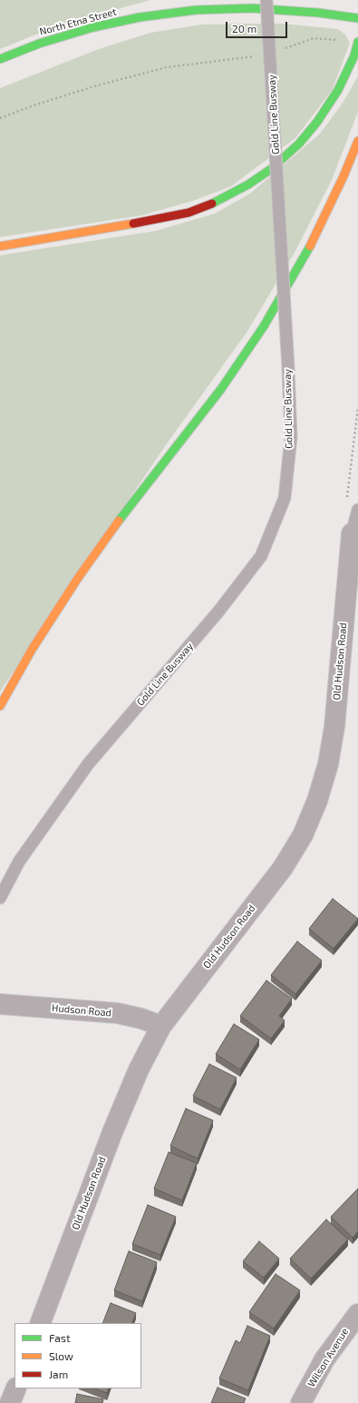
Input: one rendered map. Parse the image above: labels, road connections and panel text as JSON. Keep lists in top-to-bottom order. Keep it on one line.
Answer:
{"streets":{"main road":["North Etna Street"],"street":["Old Hudson Road","Hudson Road","Wilson Avenue"],"lane":["Gold Line Busway"]},"crossings":[["Old Hudson Road","Hudson Road"]],"legend":["Fast","Slow","Jam"],"scale_bar":"20 m"}
